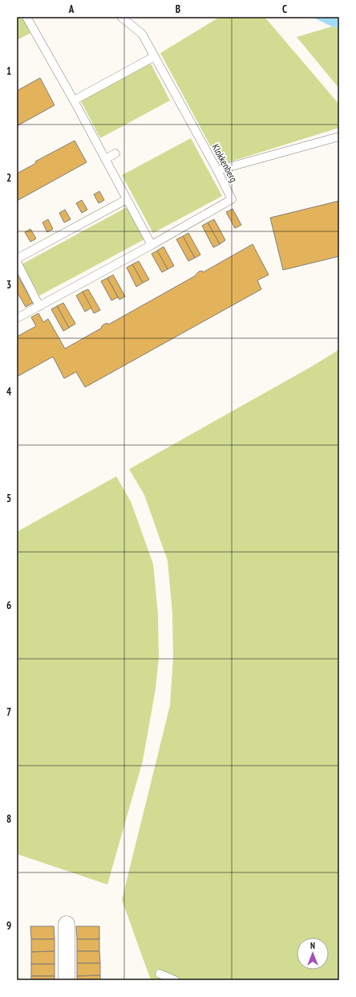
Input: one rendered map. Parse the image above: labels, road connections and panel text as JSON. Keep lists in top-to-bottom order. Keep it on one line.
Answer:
{"streets":{"lane":["Klokkenberg"]},"north":"top","grid":{"columns":["A","B","C"],"rows":["1","2","3","4","5","6","7","8","9"]}}
